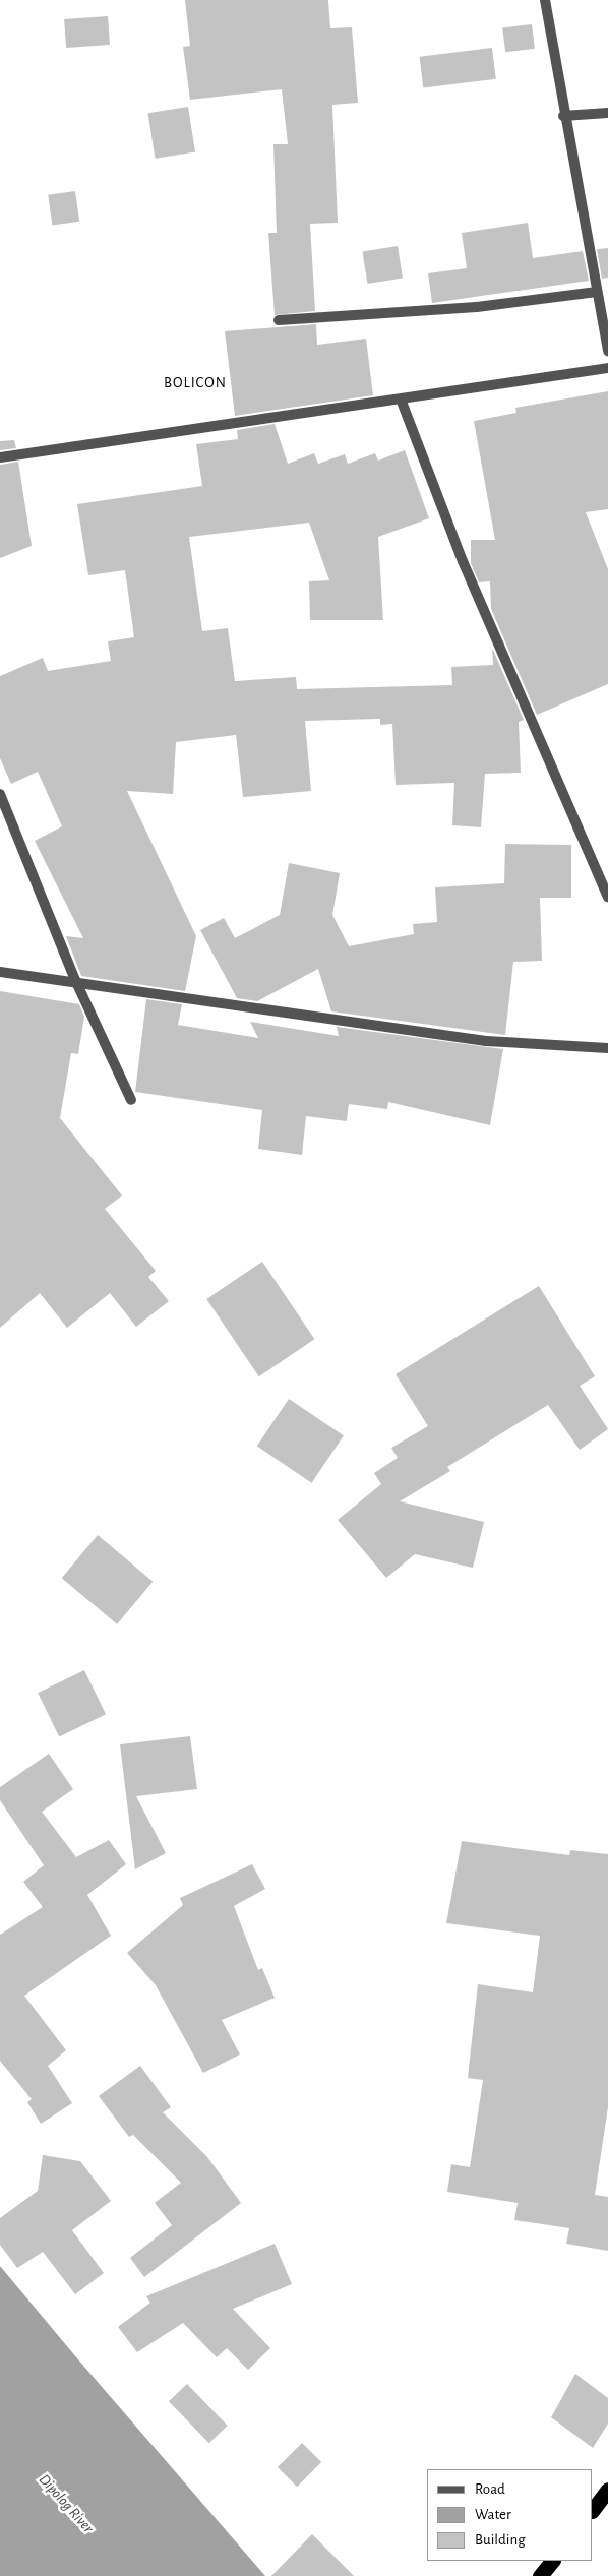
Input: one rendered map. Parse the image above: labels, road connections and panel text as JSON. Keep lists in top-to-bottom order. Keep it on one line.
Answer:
{"districts":["BOLICON"],"water":["Dipolog River"],"legend":["Road","Water","Building"]}
